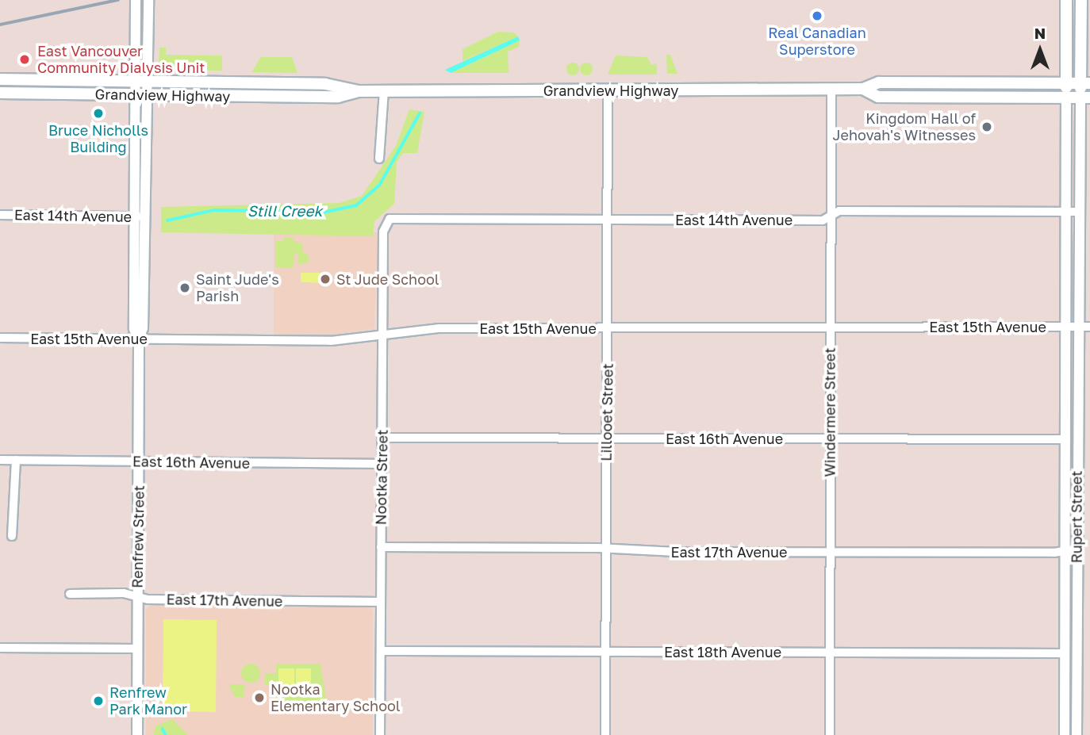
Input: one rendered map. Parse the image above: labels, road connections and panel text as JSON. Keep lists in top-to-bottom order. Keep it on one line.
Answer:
{"streets":{"main road":["Grandview Highway","Rupert Street"],"street":["East 14th Avenue","East 15th Avenue","Lillooet Street","Windermere Street","East 16th Avenue","Nootka Street","Renfrew Street","East 17th Avenue","East 18th Avenue"]},"crossings":[["Grandview Highway","Lillooet Street"],["Grandview Highway","Windermere Street"],["Grandview Highway","Rupert Street"],["Grandview Highway","Renfrew Street"],["East 14th Avenue","Lillooet Street"],["East 14th Avenue","Windermere Street"],["East 14th Avenue","Nootka Street"],["East 14th Avenue","Rupert Street"],["East 14th Avenue","Renfrew Street"],["East 15th Avenue","Lillooet Street"],["East 15th Avenue","Windermere Street"],["East 15th Avenue","Nootka Street"],["East 15th Avenue","Rupert Street"],["East 15th Avenue","Renfrew Street"],["Lillooet Street","East 16th Avenue"],["Lillooet Street","East 17th Avenue"],["Lillooet Street","East 18th Avenue"],["Windermere Street","East 16th Avenue"],["Windermere Street","East 17th Avenue"],["Windermere Street","East 18th Avenue"],["East 16th Avenue","Nootka Street"],["East 16th Avenue","Rupert Street"],["East 16th Avenue","Renfrew Street"],["Nootka Street","East 17th Avenue"],["Nootka Street","East 18th Avenue"],["Rupert Street","East 17th Avenue"],["Rupert Street","East 18th Avenue"],["Renfrew Street","East 17th Avenue"]],"water":["Still Creek"],"places":["Real Canadian Superstore","East Vancouver Community Dialysis Unit","Bruce Nicholls Building","Kingdom Hall of Jehovah's Witnesses","St Jude School","Saint Jude's Parish","Nootka Elementary School","Renfrew Park Manor"],"north":"top"}
